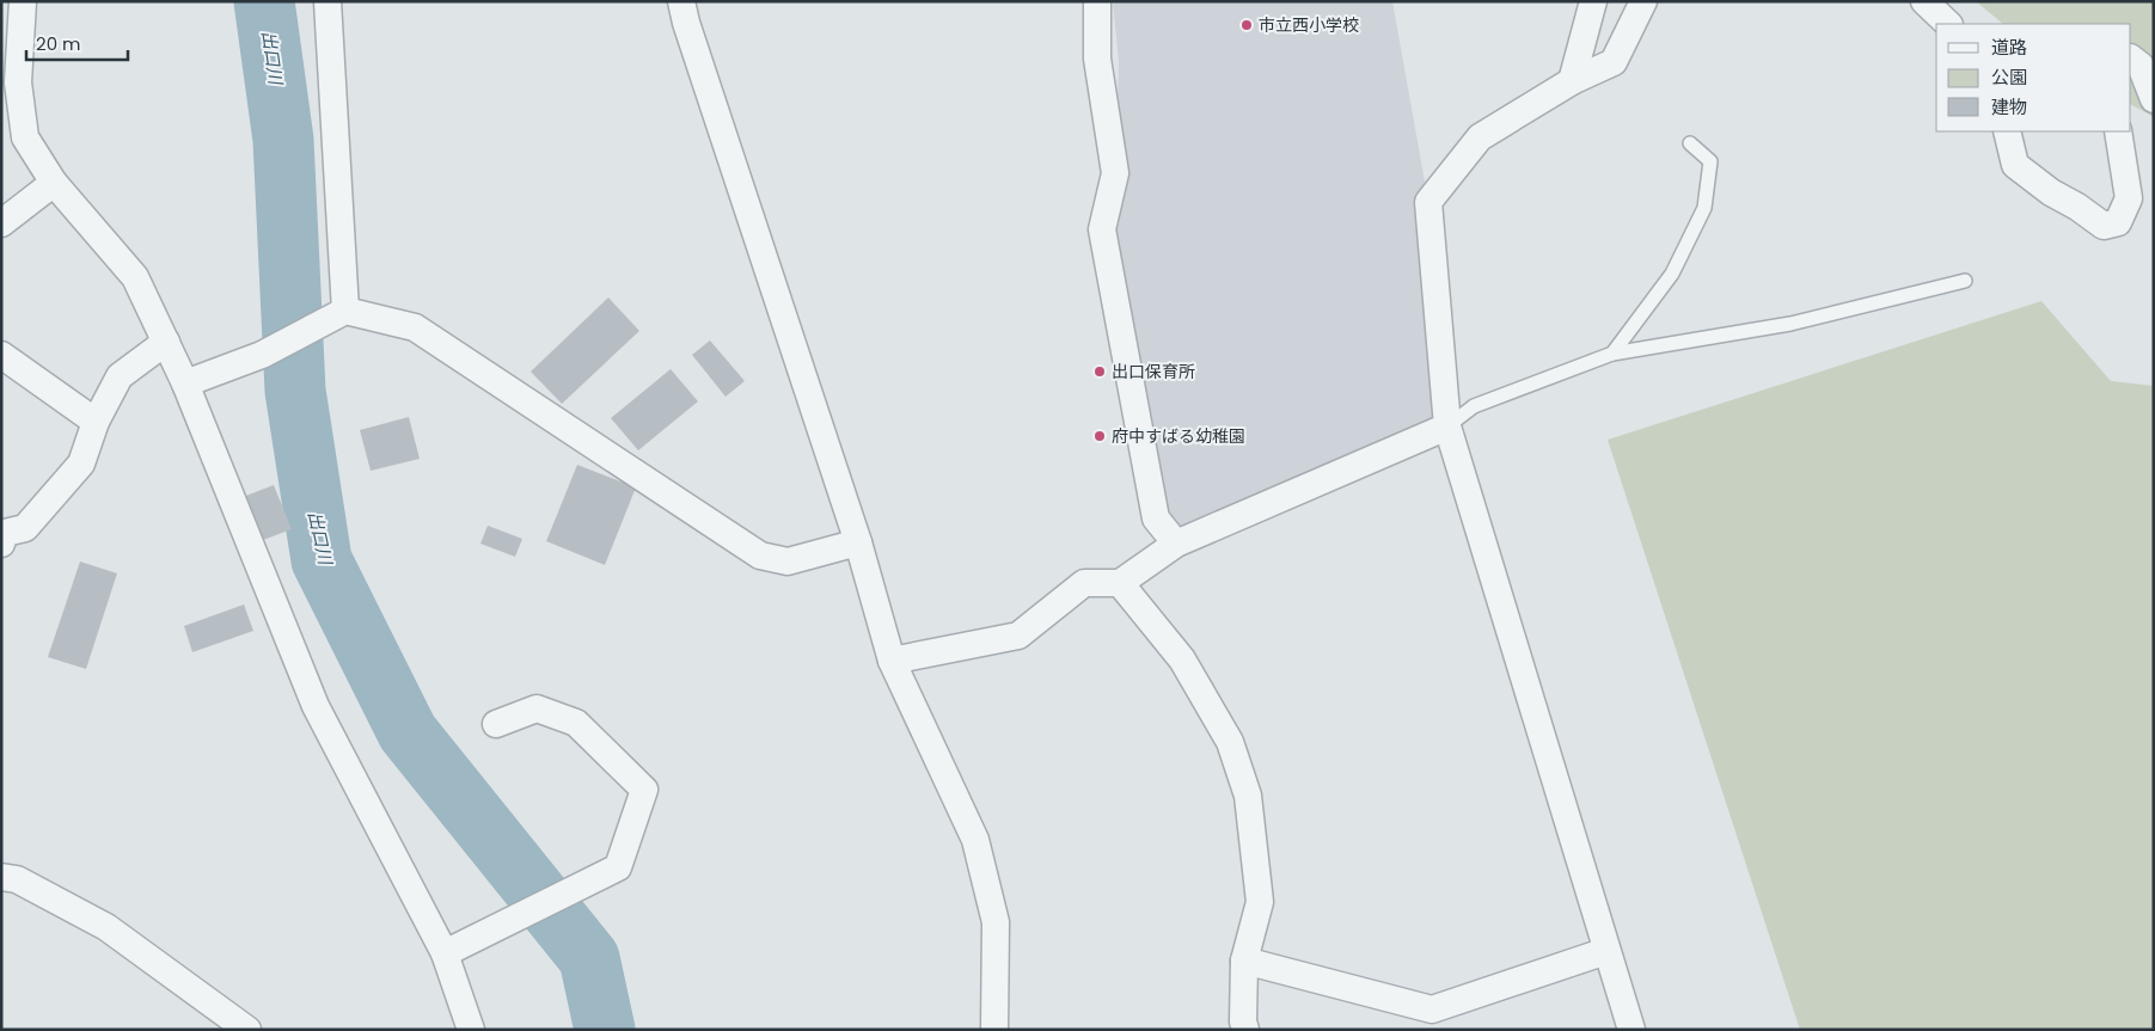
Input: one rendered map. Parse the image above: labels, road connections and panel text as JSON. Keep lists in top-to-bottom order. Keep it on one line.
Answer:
{"water":["出口川"],"places":["市立西小学校","出口保育所","府中すばる幼稚園"],"legend":["道路","公園","建物"],"scale_bar":"20 m"}
